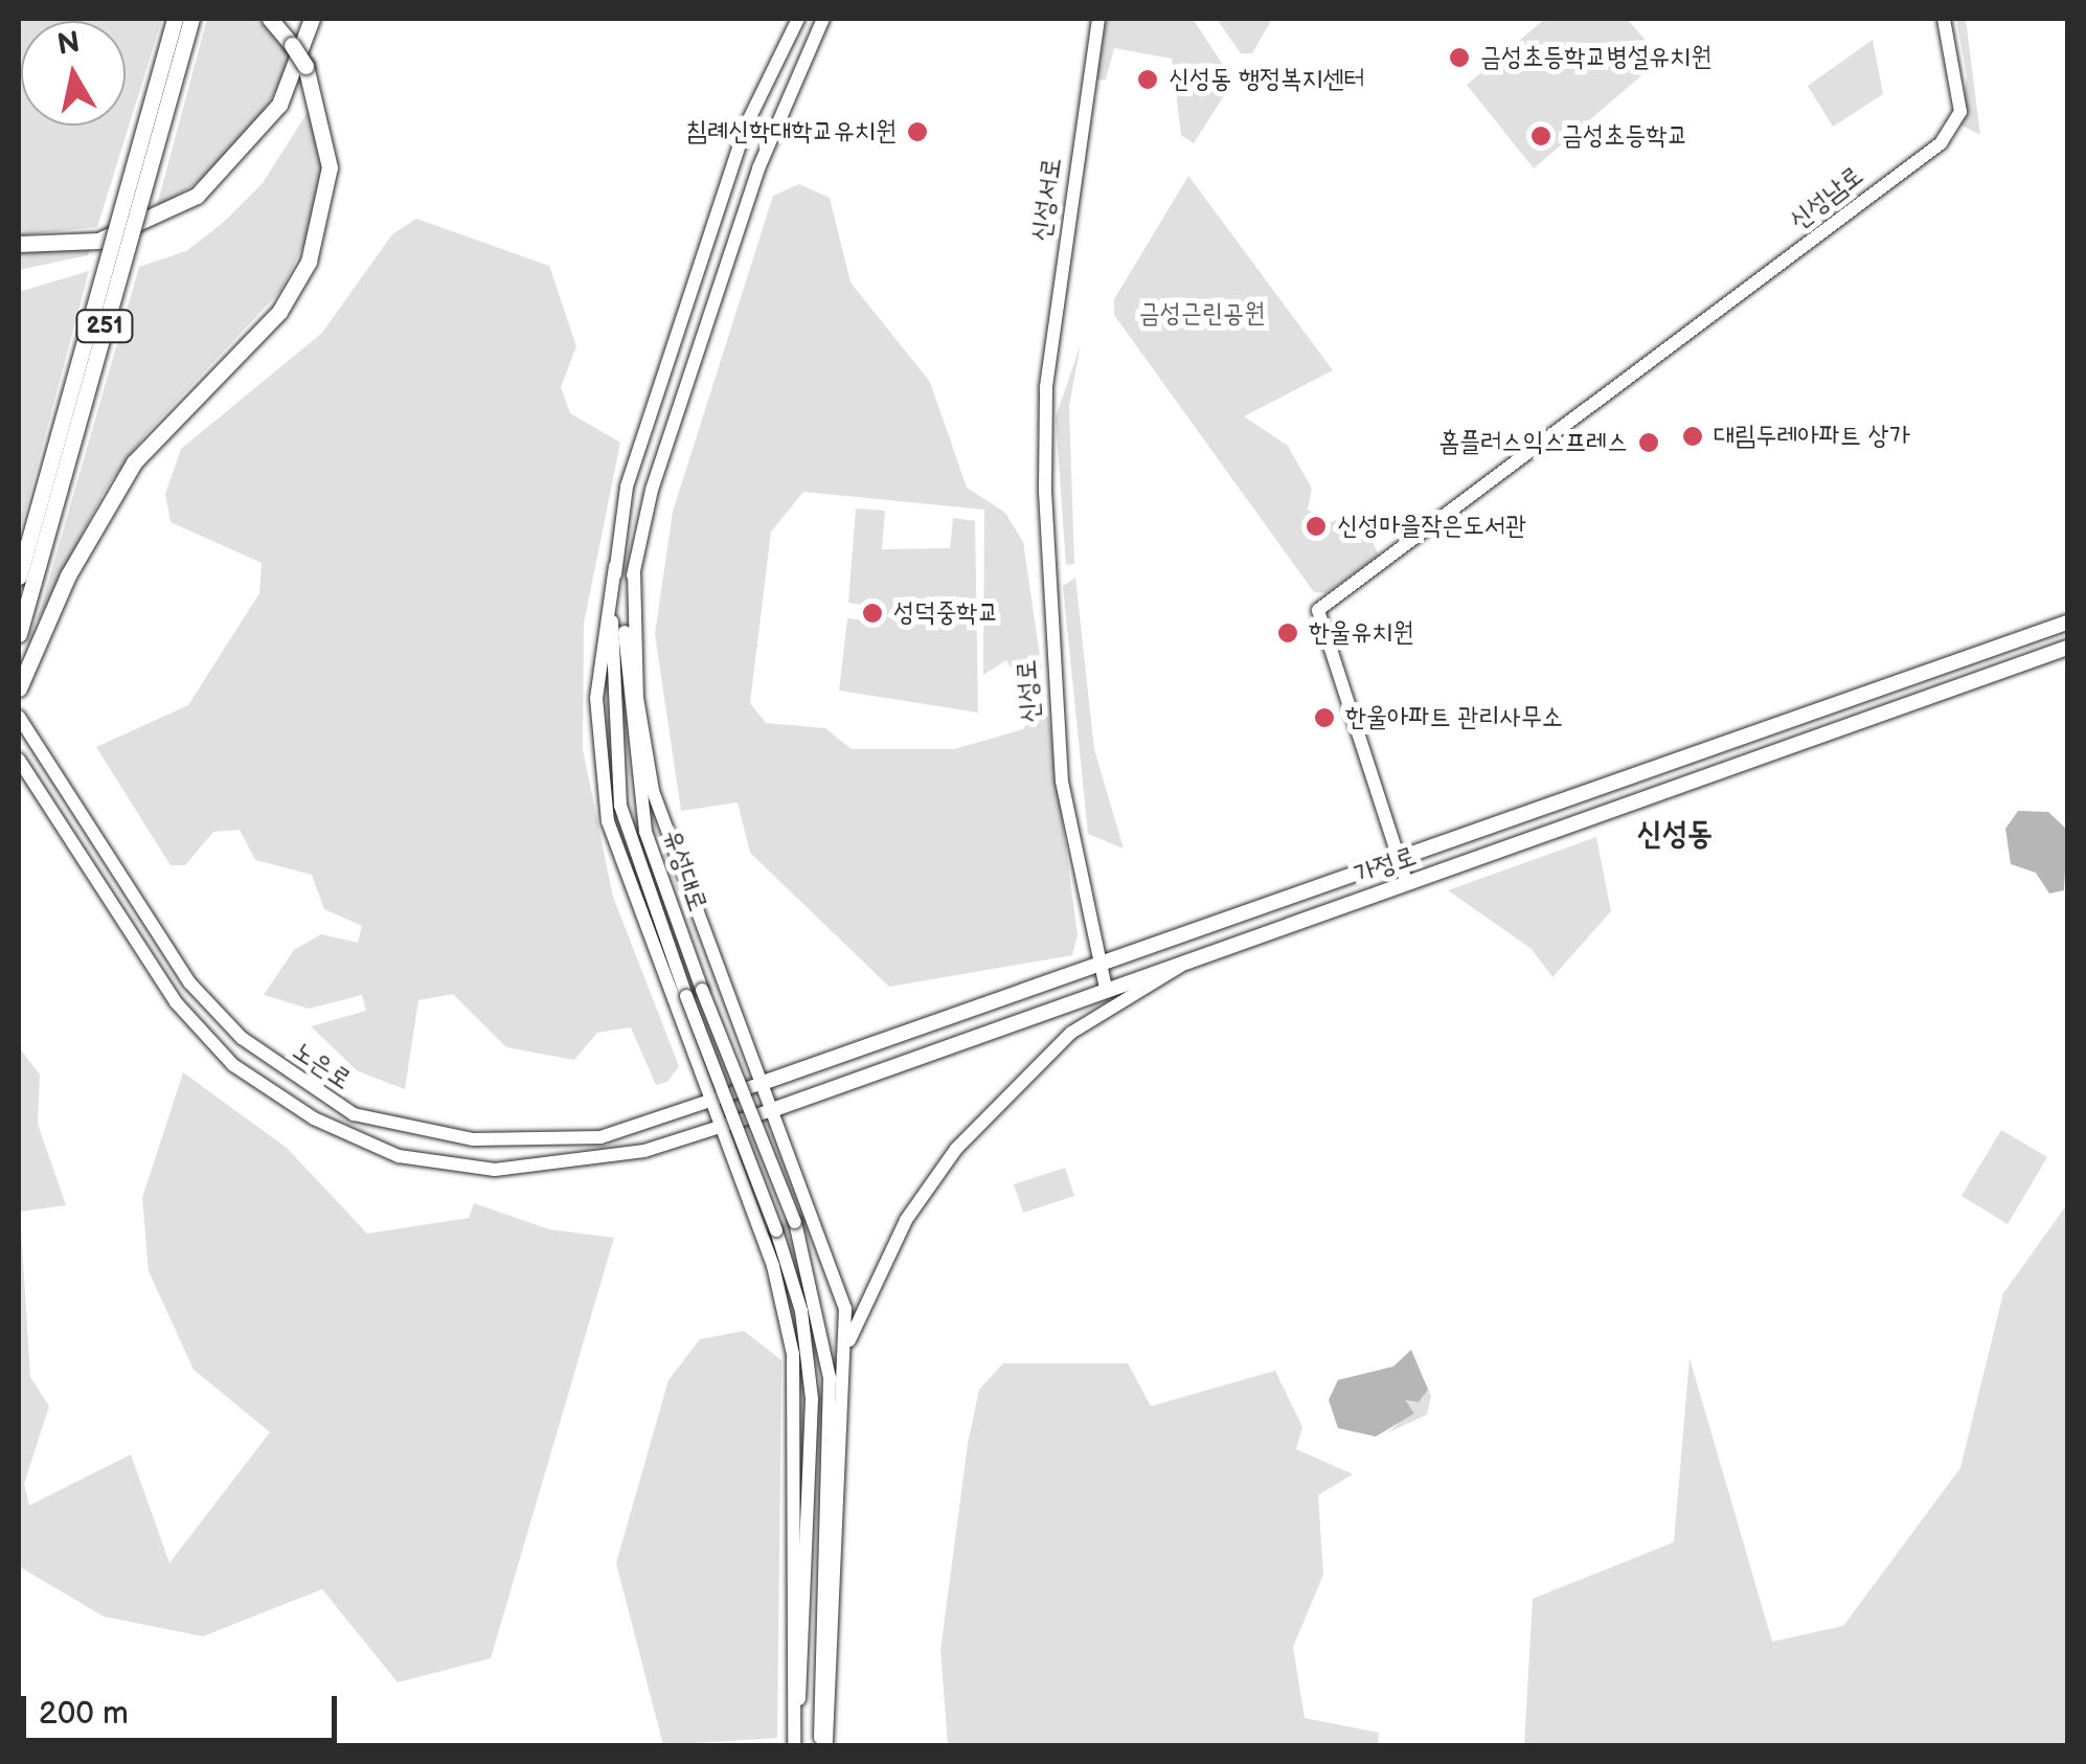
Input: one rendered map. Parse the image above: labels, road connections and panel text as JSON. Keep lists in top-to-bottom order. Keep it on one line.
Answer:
{"streets":{"highway":["251"],"main road":["신성남로","신성서로","신성로","가정로","유성대로","노은로"]},"crossings":[["신성남로","가정로"],["신성서로","신성로"],["신성로","가정로"],["가정로","노은로"]],"districts":["신성동"],"parks":["금성근린공원"],"places":["금성초등학교병설유치원","신성동 행정복지센터","침례신학대학교유치원","금성초등학교","대림두레아파트 상가","홈플러스익스프레스","신성마을작은도서관","성덕중학교","한울유치원","한울아파트 관리사무소"],"scale_bar":"200 m","north":"top"}
